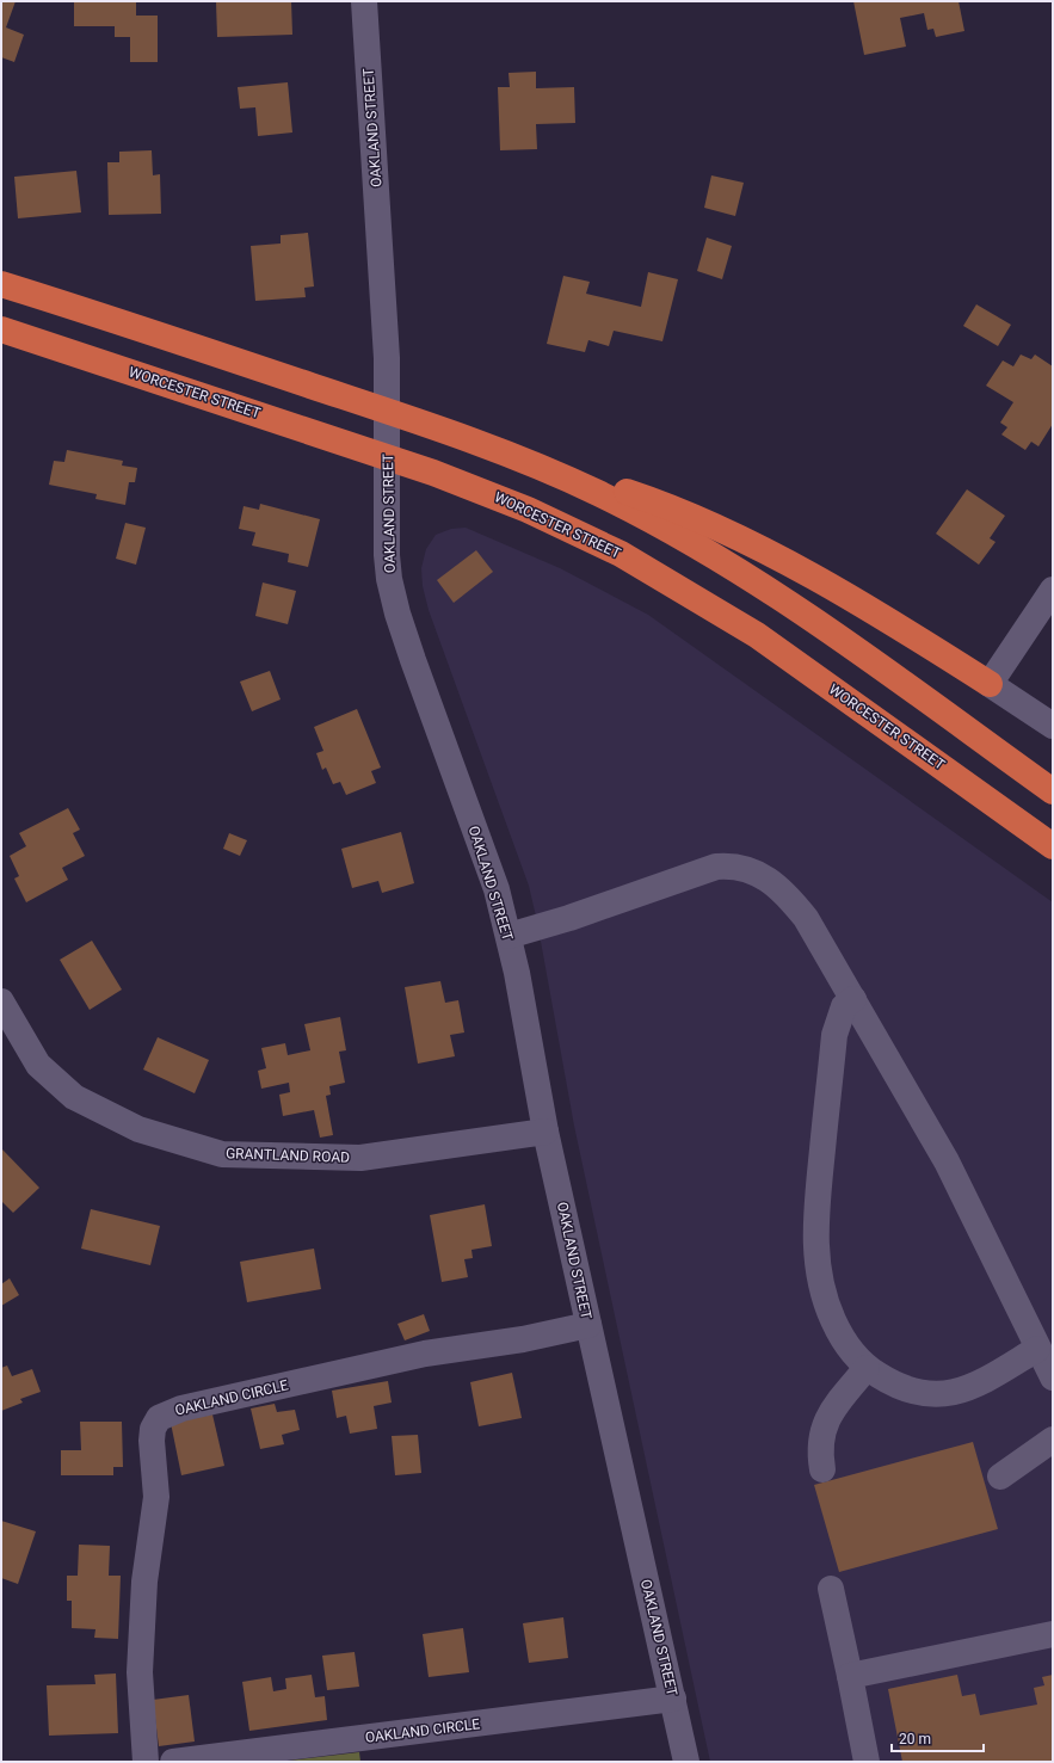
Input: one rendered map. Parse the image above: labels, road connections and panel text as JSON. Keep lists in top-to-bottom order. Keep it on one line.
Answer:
{"streets":{"highway":["WORCESTER STREET"],"street":["OAKLAND STREET","GRANTLAND ROAD","OAKLAND CIRCLE"]},"crossings":[["OAKLAND STREET","WORCESTER STREET"],["OAKLAND STREET","GRANTLAND ROAD"],["OAKLAND STREET","OAKLAND CIRCLE"]],"scale_bar":"20 m"}
